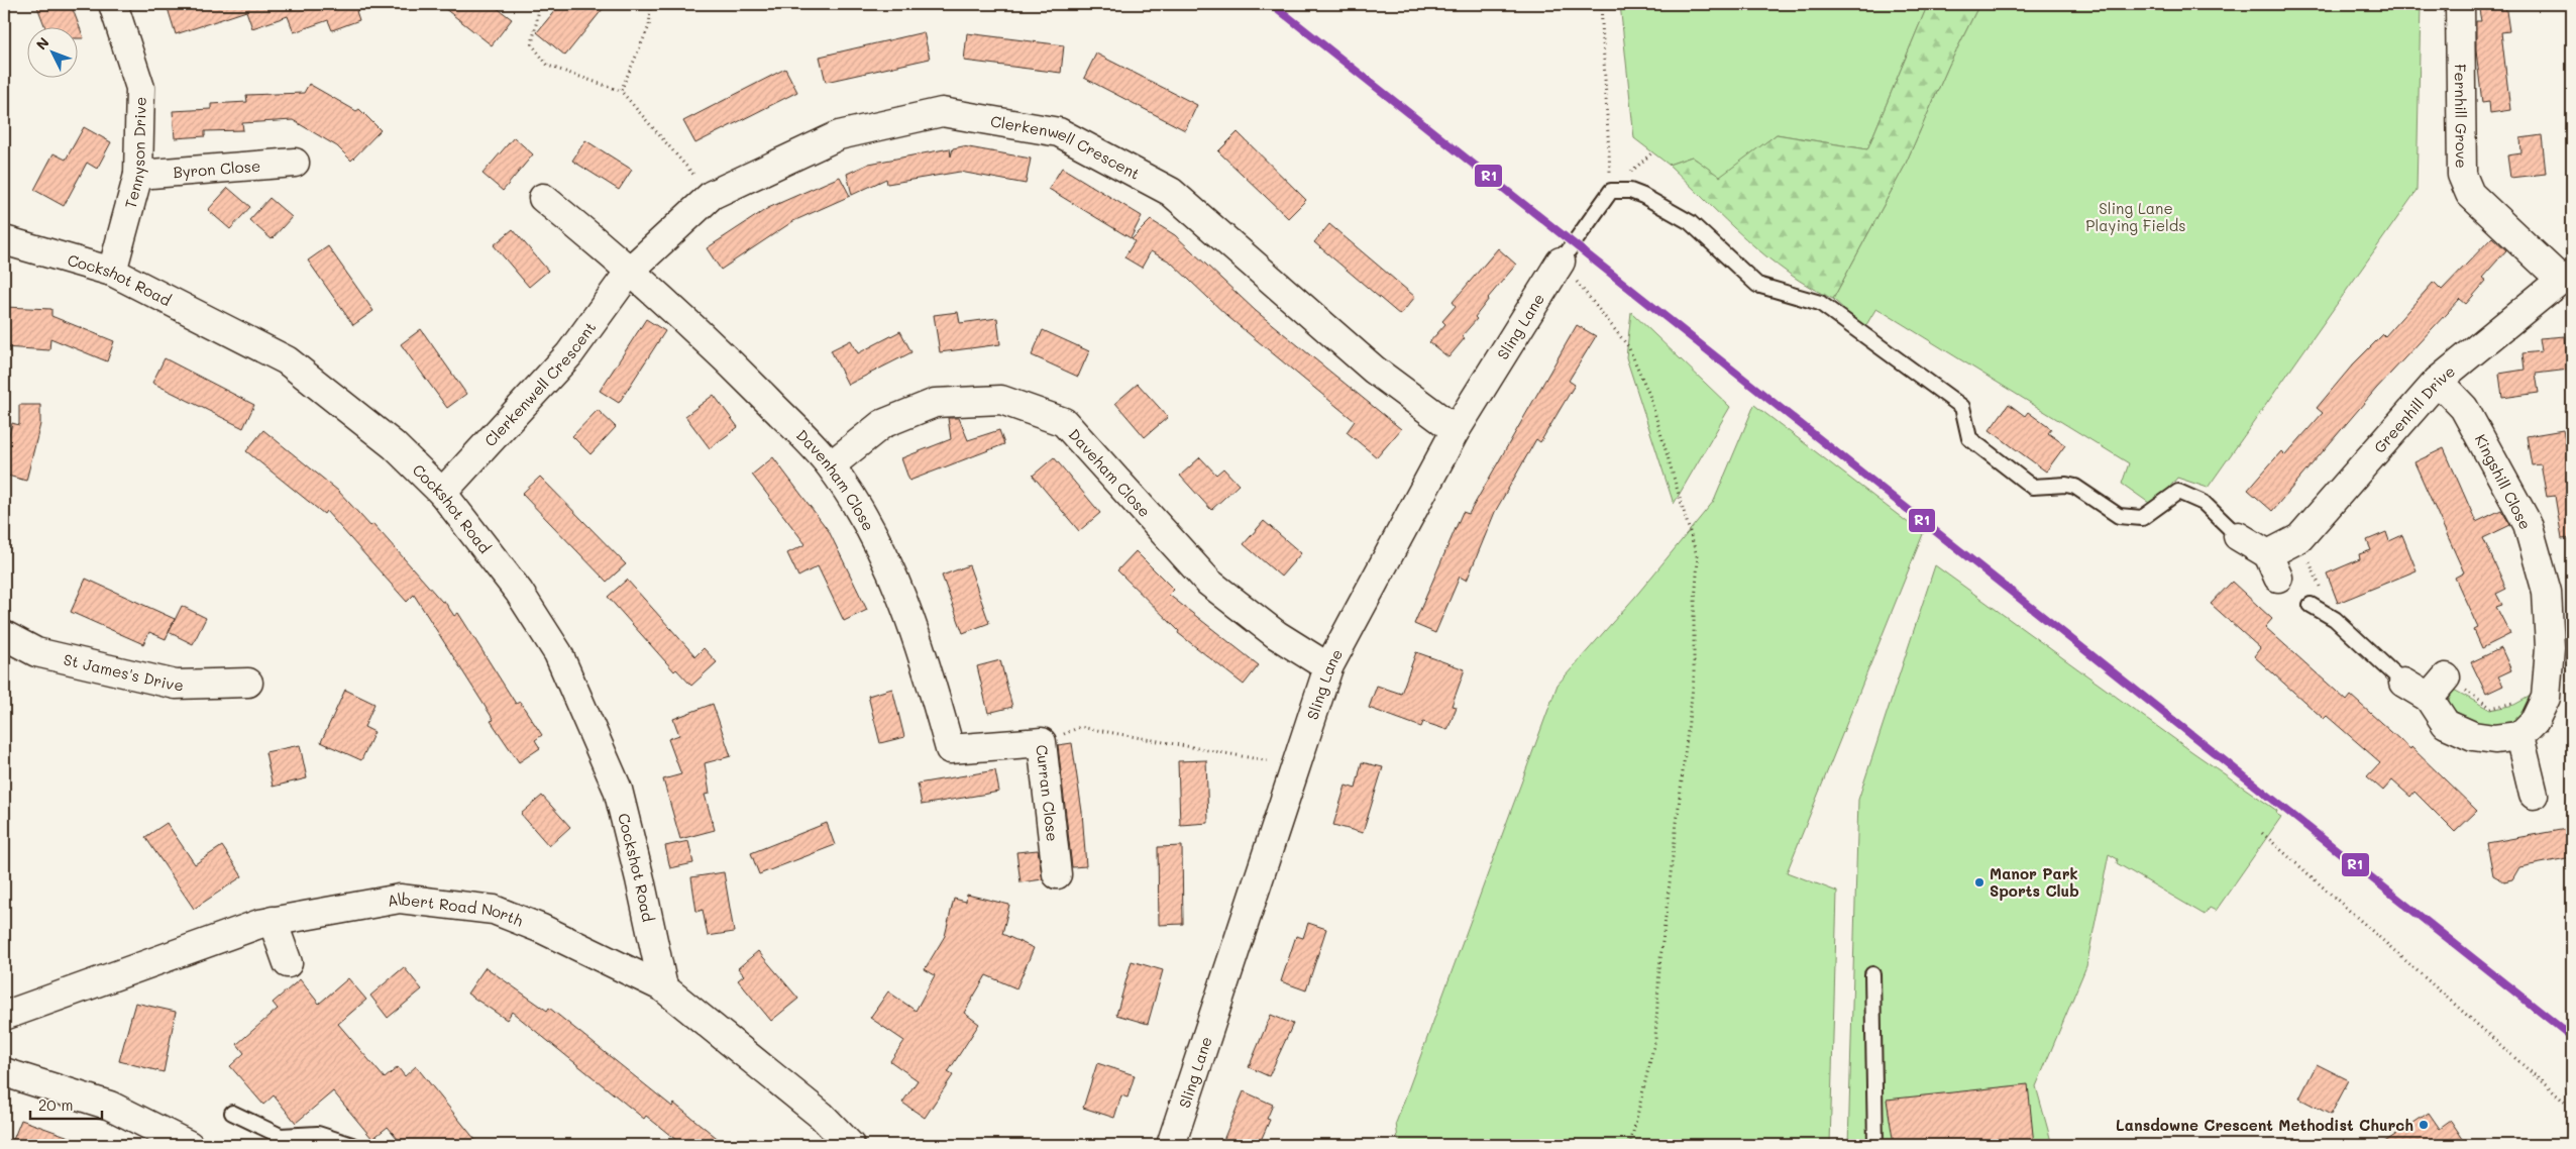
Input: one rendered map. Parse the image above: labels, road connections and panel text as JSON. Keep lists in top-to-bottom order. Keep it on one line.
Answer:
{"streets":{"street":["Fernhill Grove","Clerkenwell Crescent","Tennyson Drive","Byron Close","Cockshot Road","Sling Lane","Greenhill Drive","Daveham Close","Davenham Close","Kingshill Close","St James's Drive","Curran Close","Albert Road North"]},"crossings":[["Fernhill Grove","Greenhill Drive"],["Clerkenwell Crescent","Cockshot Road"],["Clerkenwell Crescent","Sling Lane"],["Clerkenwell Crescent","Davenham Close"],["Tennyson Drive","Byron Close"],["Tennyson Drive","Cockshot Road"],["Cockshot Road","Albert Road North"],["Sling Lane","Daveham Close"],["Greenhill Drive","Kingshill Close"],["Daveham Close","Davenham Close"],["Davenham Close","Curran Close"]],"parks":["Sling Lane Playing Fields"],"places":["Manor Park Sports Club","Lansdowne Crescent Methodist Church"],"lines":["transit line R1"],"scale_bar":"20 m","north":"top left"}
